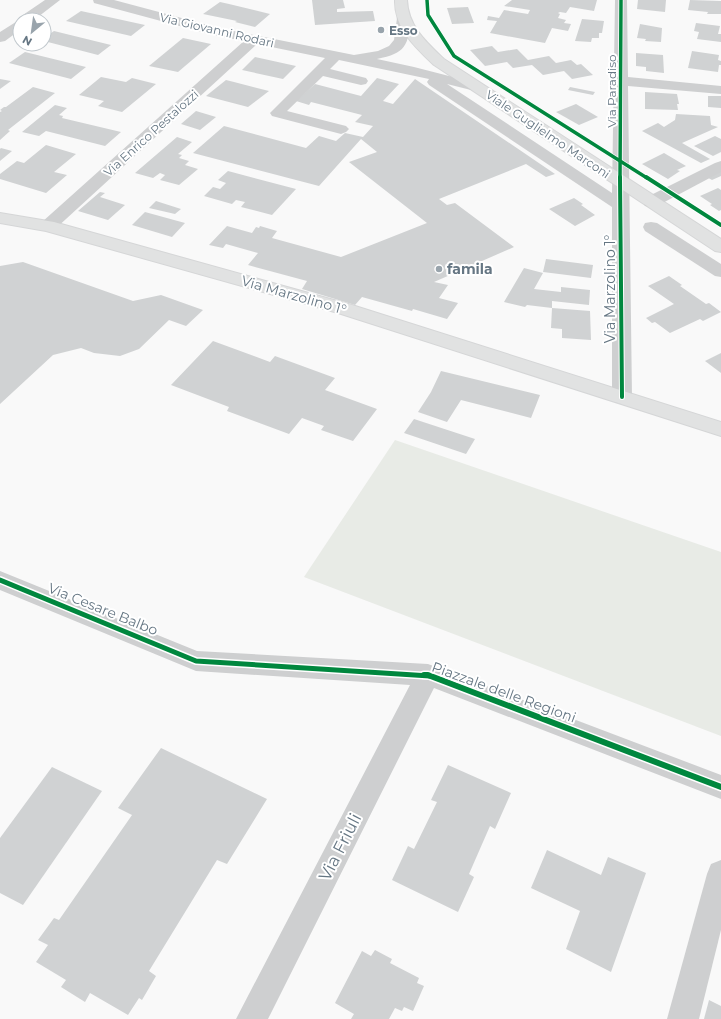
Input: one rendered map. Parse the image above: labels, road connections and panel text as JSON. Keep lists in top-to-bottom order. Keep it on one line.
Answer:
{"streets":{"main road":["Viale Guglielmo Marconi","Via Marzolino 1°"],"street":["Via Giovanni Rodari","Via Paradiso","Via Enrico Pestalozzi","Via Cesare Balbo","Piazzale delle Regioni","Via Friuli"]},"crossings":[["Via Giovanni Rodari","Via Enrico Pestalozzi"],["Via Paradiso","Viale Guglielmo Marconi"],["Via Paradiso","Via Marzolino 1°"],["Via Enrico Pestalozzi","Via Marzolino 1°"],["Viale Guglielmo Marconi","Via Marzolino 1°"],["Via Cesare Balbo","Piazzale delle Regioni"],["Piazzale delle Regioni","Via Friuli"]],"places":["Esso","famila"],"north":"bottom left"}
